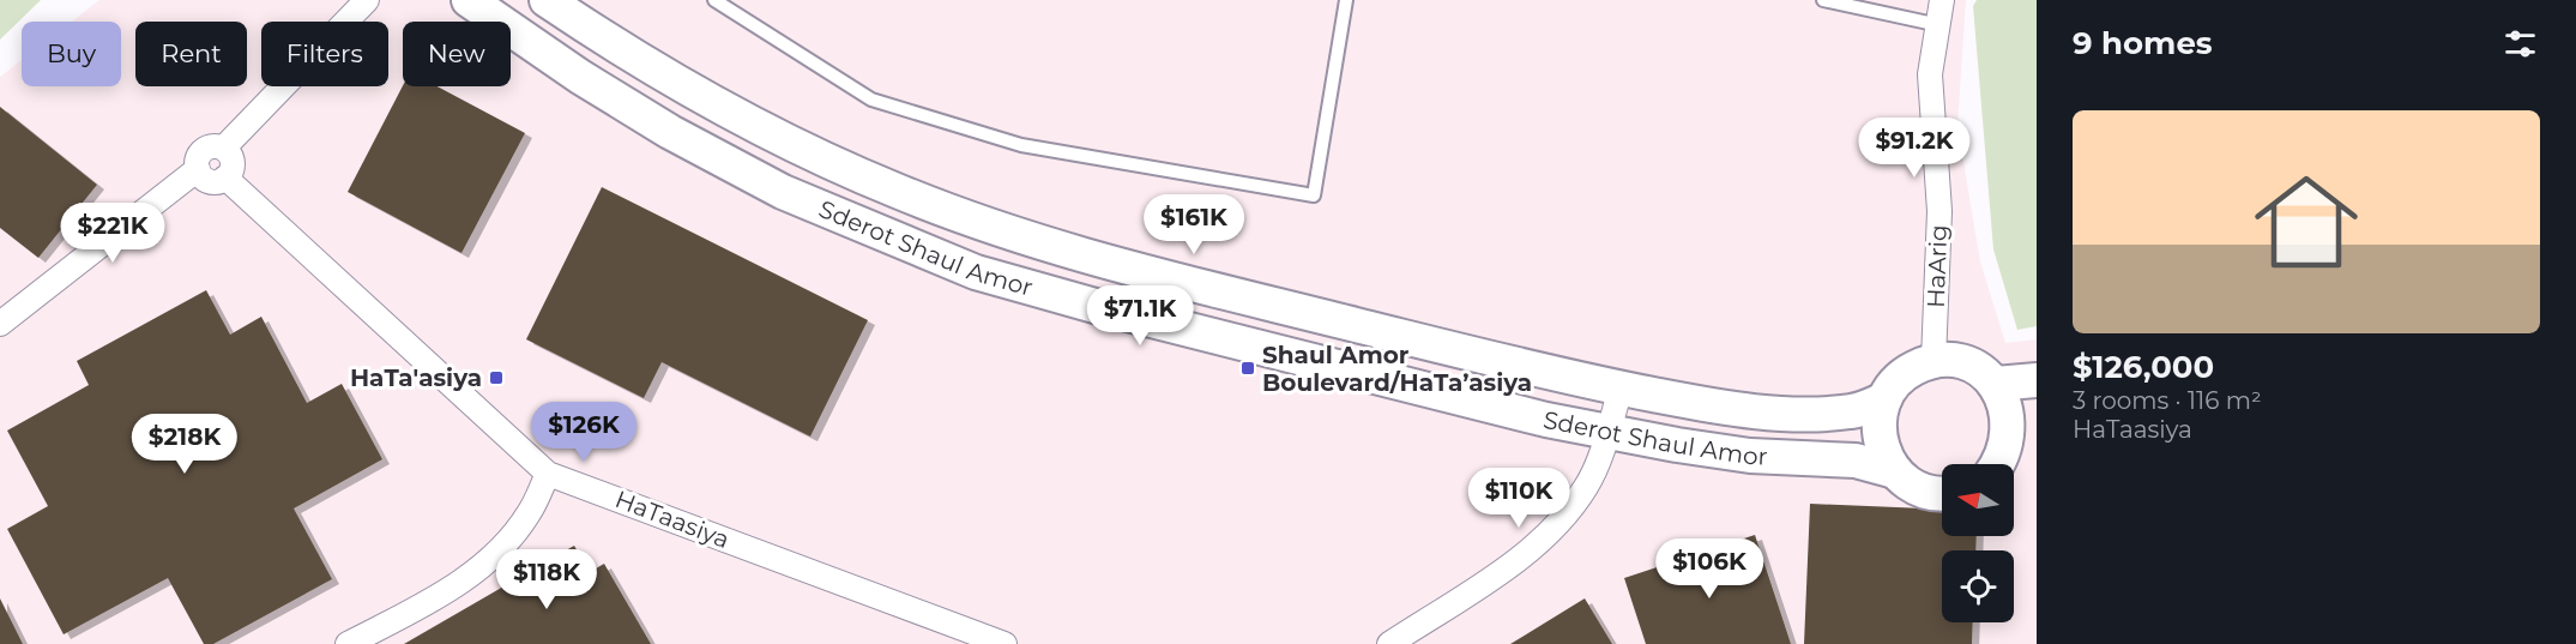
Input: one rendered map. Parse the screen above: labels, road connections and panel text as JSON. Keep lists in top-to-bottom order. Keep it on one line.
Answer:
{"streets":{"street":["Sderot Shaul Amor","HaArig","HaTaasiya"]},"places":{"transit":["Shaul Amor Boulevard/HaTa’asiya","HaTa'asiya"]},"north":"left","page":{"heading":"9 homes","chip":["Buy","Rent","Filters","New"],"list":[{"name":"$126,000","note":"3 rooms · 116 m² · HaTaasiya"}],"price":["$91.2K","$161K","$221K","$71.1K","$126K","$218K","$110K","$106K","$118K"]}}
